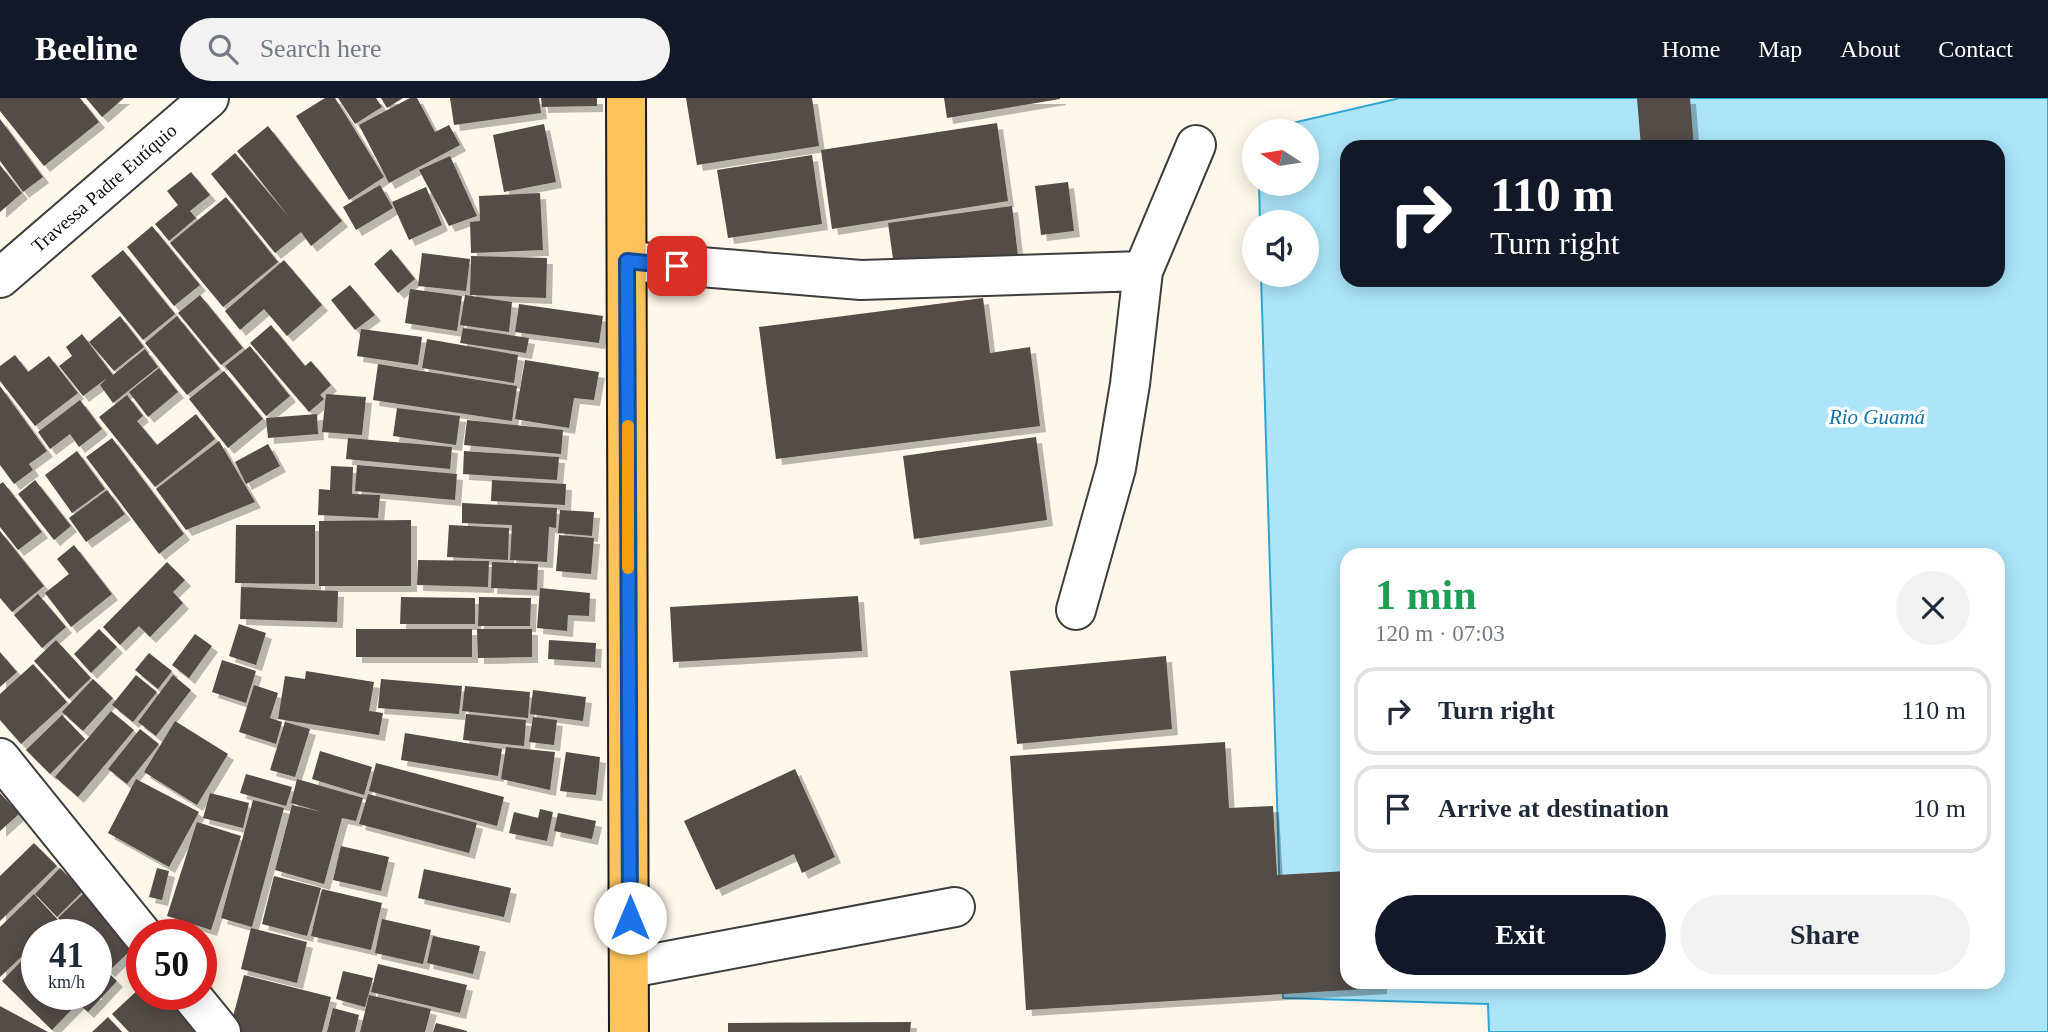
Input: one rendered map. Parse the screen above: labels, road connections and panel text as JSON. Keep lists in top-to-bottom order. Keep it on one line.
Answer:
{"streets":{"street":["Travessa Padre Eutíquio"]},"water":["Rio Guamá"],"north":"left","page":{"header":"Beeline","search":"Search here","nav":["Home","Map","About","Contact"],"turn":["110 m","Turn right"],"heading":["1 min","120 m · 07:03"],"list":[{"name":"Turn right","value":"110 m"},{"name":"Arrive at destination","value":"10 m"}],"buttons":["Exit","Share"],"speed":"41 km/h","limit":"50"}}
